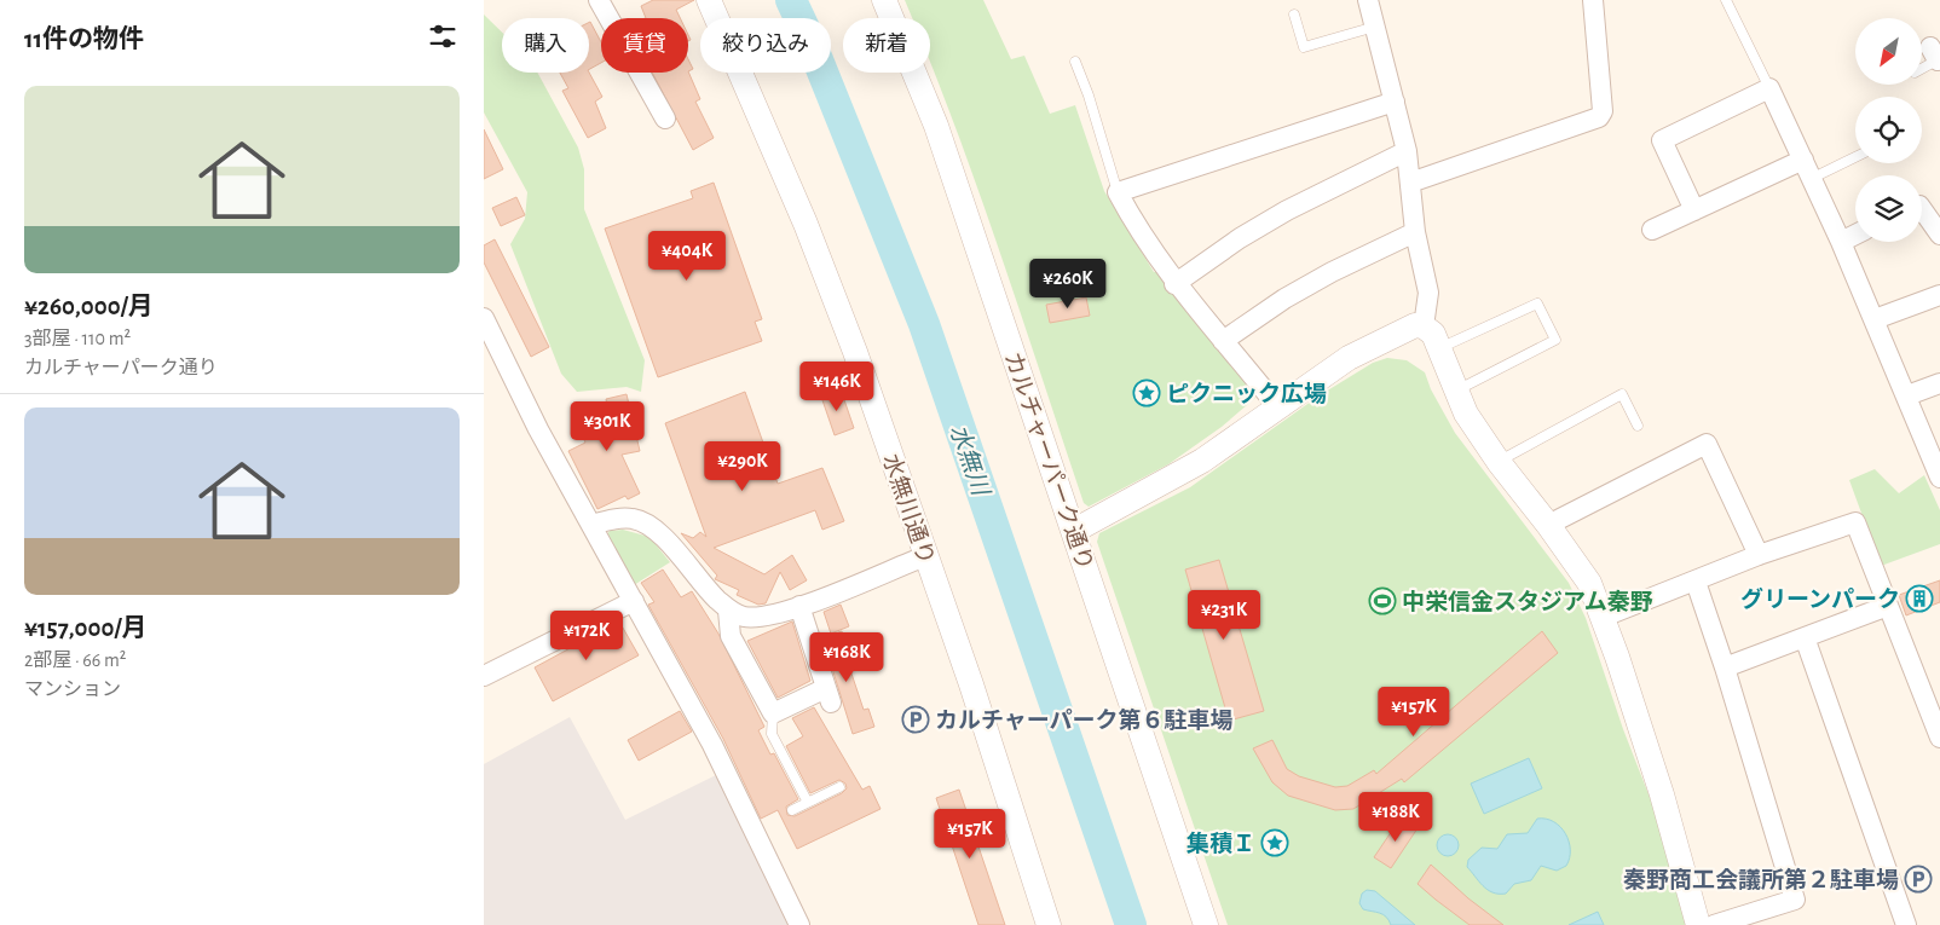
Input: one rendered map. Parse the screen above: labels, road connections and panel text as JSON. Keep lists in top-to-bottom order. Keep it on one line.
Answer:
{"streets":{"street":["カルチャーパーク通り","水無川通り"]},"water":["水無川"],"places":{"place":["ピクニック広場","集積Ｉ"],"building":["グリーンパーク"],"sports":["中栄信金スタジアム秦野"],"parking":["カルチャーパーク第６駐車場","秦野商工会議所第２駐車場"]},"north":"bottom left","page":{"heading":"11件の物件","chip":["購入","賃貸","絞り込み","新着"],"list":[{"name":"¥260,000/月","note":"3部屋 · 110 m² · カルチャーパーク通り"},{"name":"¥157,000/月","note":"2部屋 · 66 m² · マンション"}],"price":["¥404K","¥260K","¥146K","¥301K","¥290K","¥231K","¥172K","¥168K","¥157K","¥188K","¥157K"]}}
